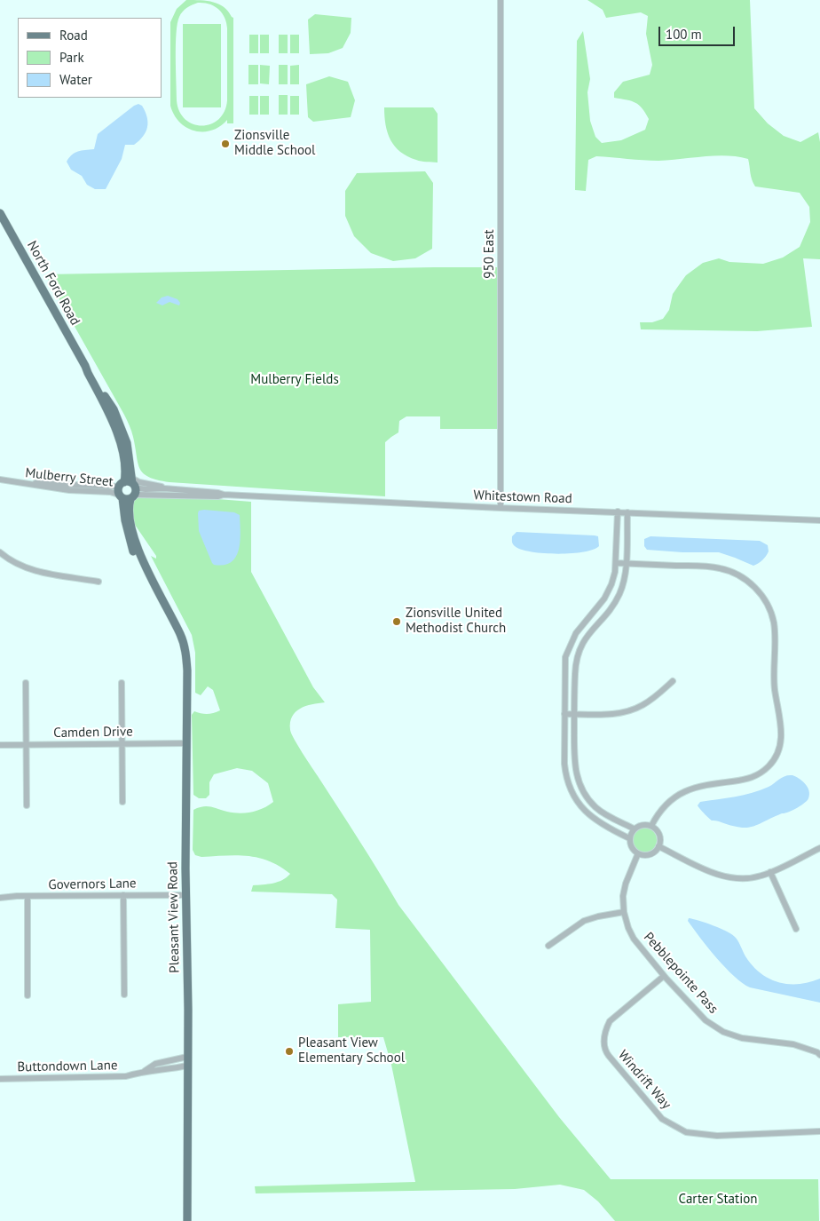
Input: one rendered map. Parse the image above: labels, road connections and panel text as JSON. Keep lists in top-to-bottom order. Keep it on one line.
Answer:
{"streets":{"main road":["North Ford Road","Pleasant View Road"],"street":["950 East","Mulberry Street","Whitestown Road","Camden Drive","Governors Lane","Pebblepointe Pass","Buttondown Lane","Windrift Way"]},"crossings":[["950 East","Whitestown Road"],["North Ford Road","Mulberry Street"],["North Ford Road","Whitestown Road"],["North Ford Road","Pleasant View Road"],["Mulberry Street","Whitestown Road"],["Mulberry Street","Pleasant View Road"],["Whitestown Road","Pleasant View Road"],["Camden Drive","Pleasant View Road"],["Governors Lane","Pleasant View Road"],["Pleasant View Road","Buttondown Lane"],["Pebblepointe Pass","Windrift Way"]],"parks":["Mulberry Fields","Carter Station"],"places":["Zionsville Middle School","Zionsville United Methodist Church","Pleasant View Elementary School"],"legend":["Road","Park","Water"],"scale_bar":"100 m"}
